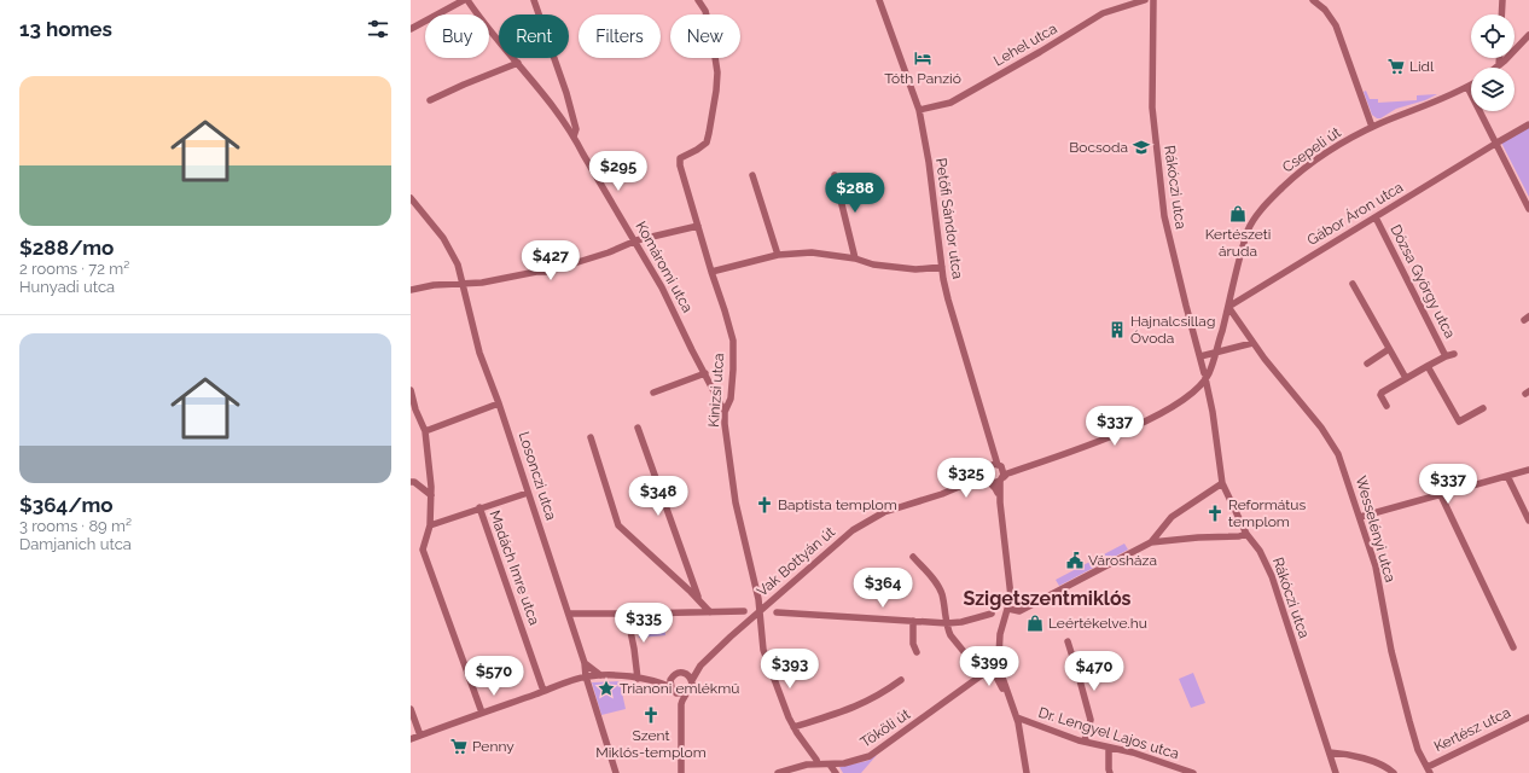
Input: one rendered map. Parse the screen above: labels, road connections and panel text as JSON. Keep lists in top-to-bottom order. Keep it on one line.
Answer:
{"streets":{"street":["Lehel utca","Csepeli út","Rákóczi utca","Gábor Áron utca","Petőfi Sándor utca","Komáromi utca","Dózsa György utca","Kinizsi utca","Losonczi utca","Wesselényi utca","Vak Bottyán út","Madách Imre utca","Tököli út","Kertész utca","Dr. Lengyel Lajos utca"]},"crossings":[["Lehel utca","Petőfi Sándor utca"],["Csepeli út","Rákóczi utca"],["Csepeli út","Gábor Áron utca"],["Csepeli út","Wesselényi utca"],["Gábor Áron utca","Dózsa György utca"],["Gábor Áron utca","Wesselényi utca"],["Petőfi Sándor utca","Vak Bottyán út"],["Komáromi utca","Kinizsi utca"],["Kinizsi utca","Vak Bottyán út"],["Kinizsi utca","Tököli út"],["Wesselényi utca","Kertész utca"]],"districts":["Szigetszentmiklós"],"places":{"hotel":["Tóth Panzió"],"supermarket":["Lidl","Penny"],"school or university":["Bocsoda"],"shop":["Kertészeti áruda","Leértékelve.hu"],"building":["Hajnalcsillag Óvoda"],"church":["Baptista templom","Református templom","Szent Miklós-templom"],"public building":["Városháza"],"place":["Trianoni emlékmű"]},"page":{"heading":"13 homes","chip":["Buy","Rent","Filters","New"],"list":[{"name":"$288/mo","note":"2 rooms · 72 m² · Hunyadi utca"},{"name":"$364/mo","note":"3 rooms · 89 m² · Damjanich utca"}],"price":["$295","$288","$427","$337","$325","$337","$348","$364","$335","$399","$393","$470","$570"]}}
